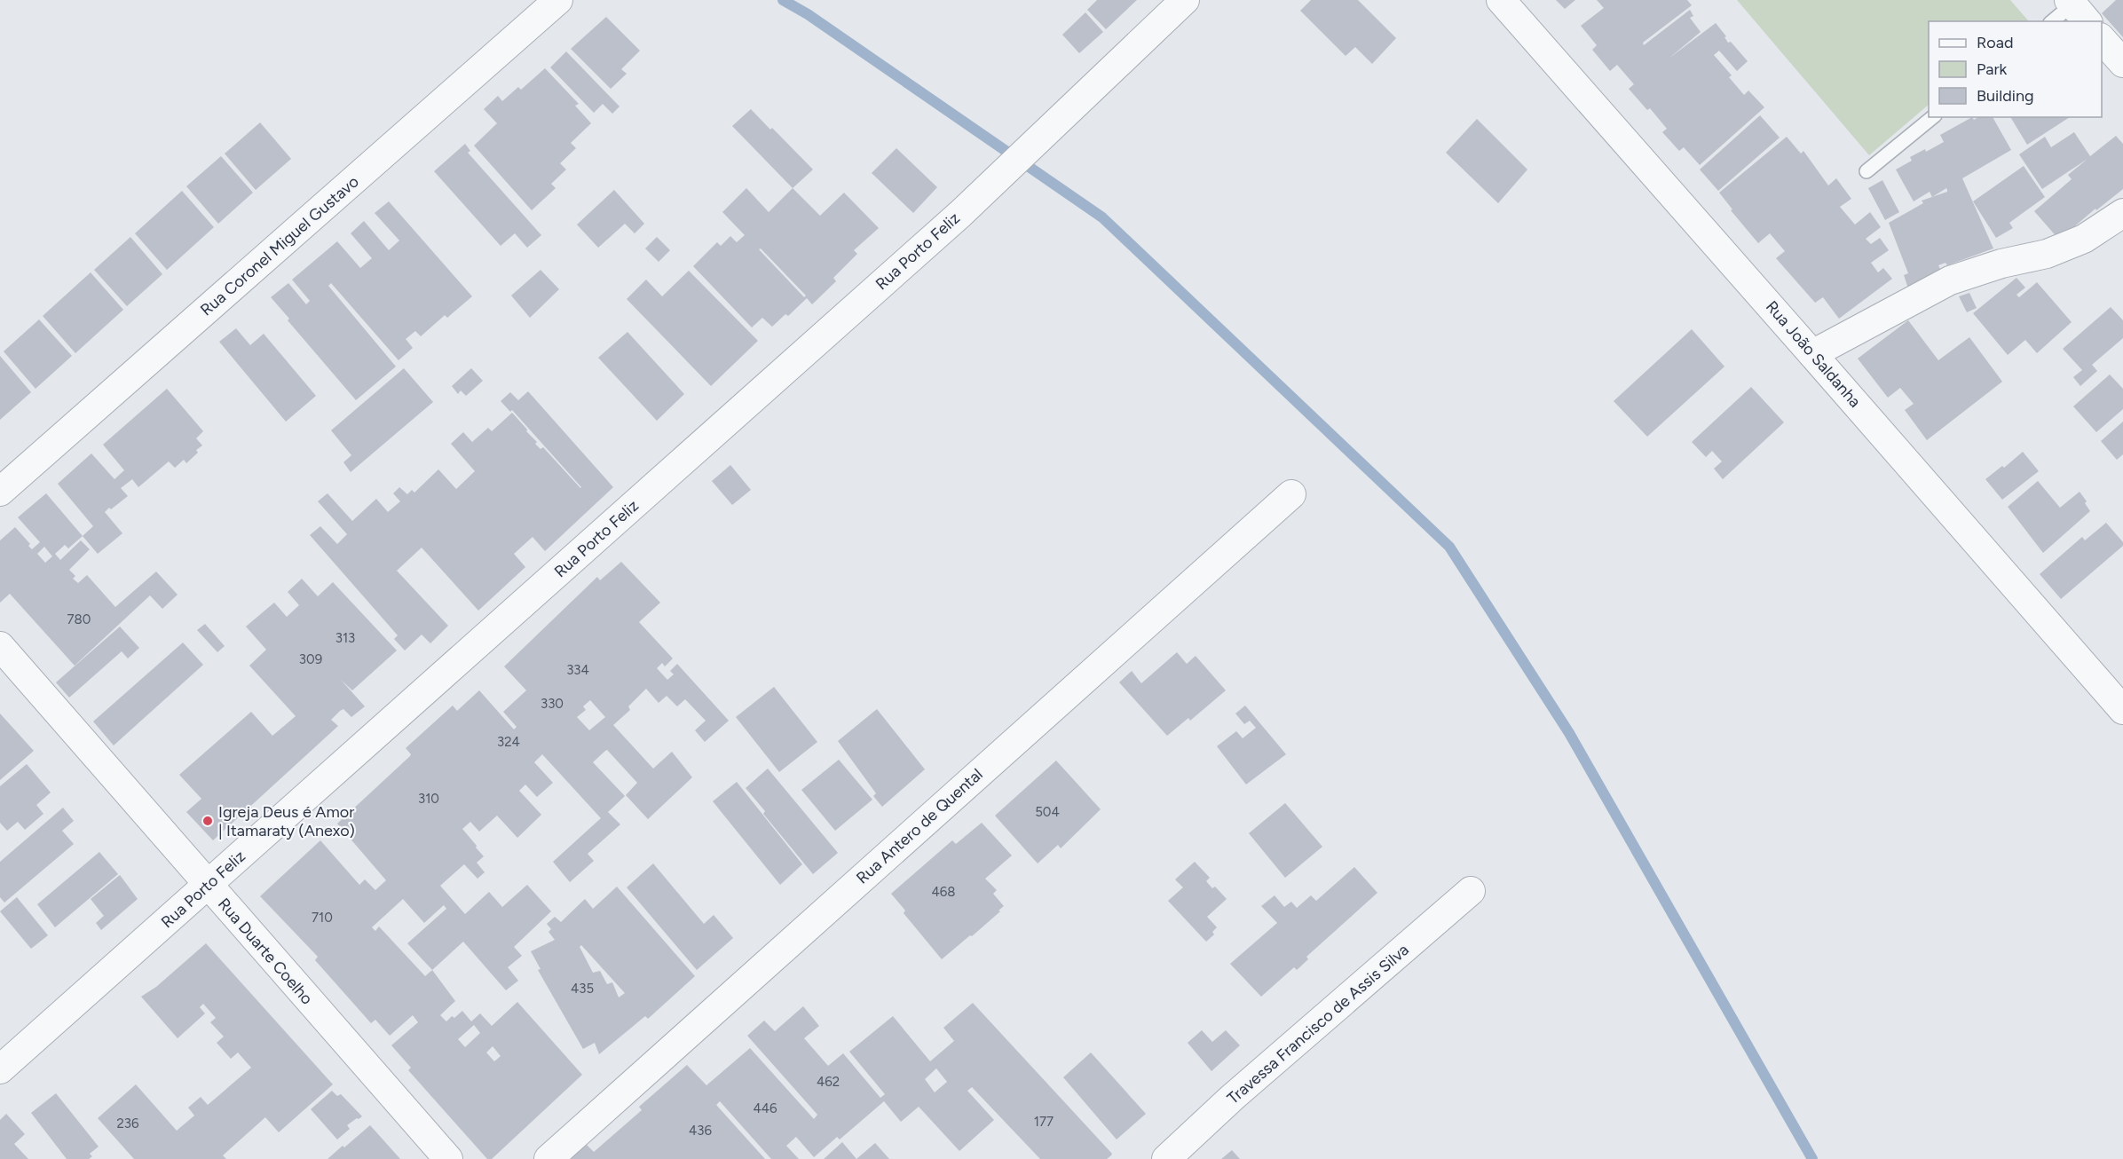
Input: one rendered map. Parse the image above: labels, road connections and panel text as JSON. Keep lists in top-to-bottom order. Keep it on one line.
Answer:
{"streets":{"street":["Rua Coronel Miguel Gustavo","Rua Porto Feliz","Rua João Saldanha","Rua Antero de Quental","Rua Duarte Coelho","Travessa Francisco de Assis Silva"]},"crossings":[["Rua Porto Feliz","Rua Duarte Coelho"]],"places":["Igreja Deus é Amor | Itamaraty (Anexo)"],"house_numbers":["780","313","309","334","330","324","310","504","468","710","435","462","446","177","236","436"],"legend":["Road","Park","Building"]}
